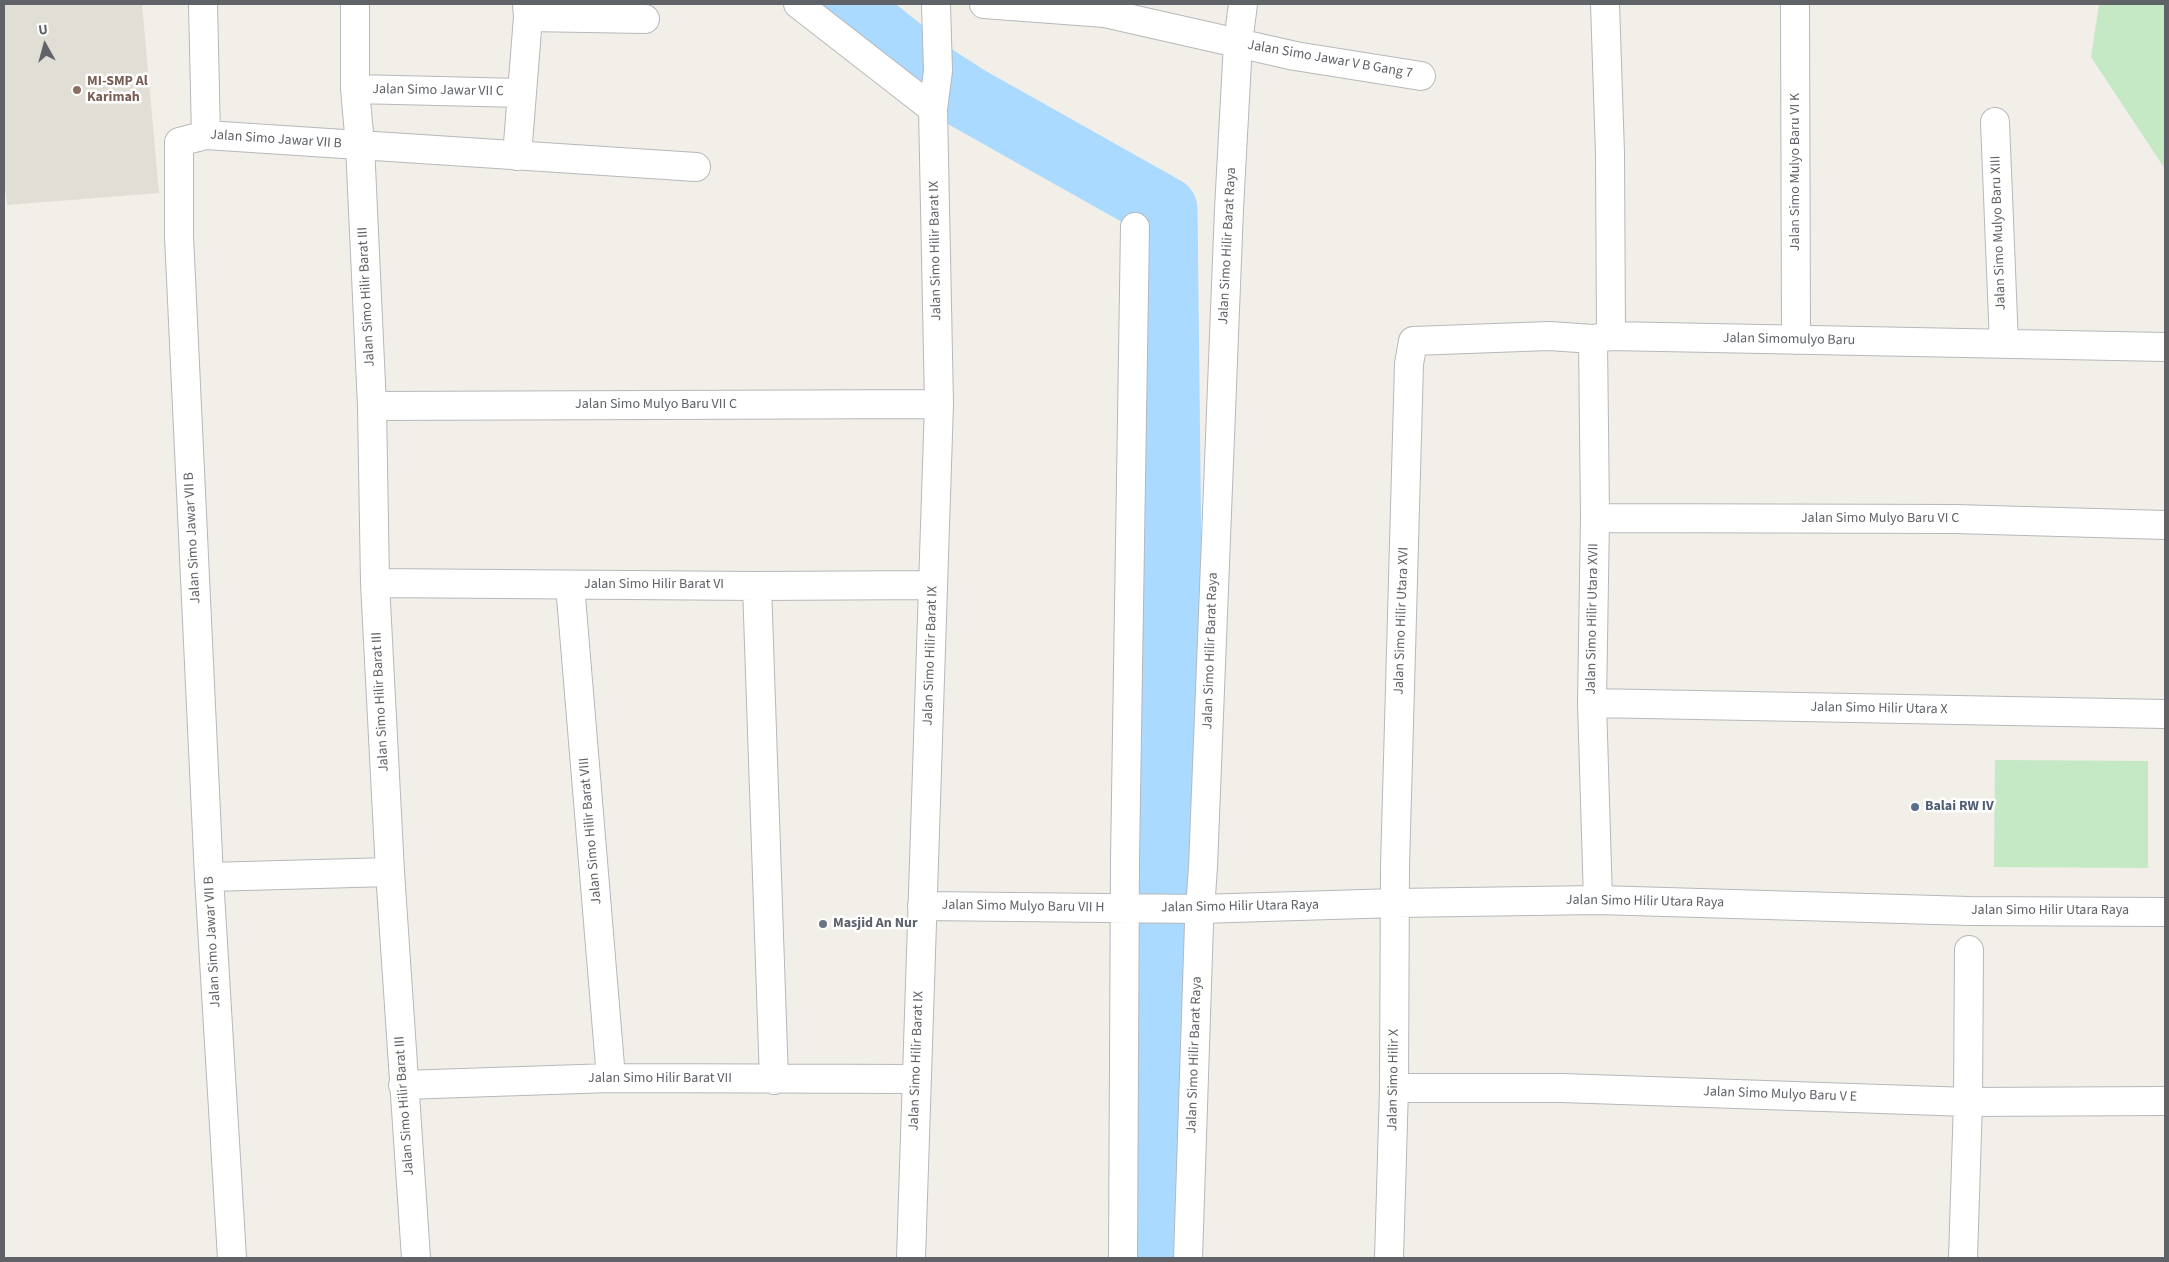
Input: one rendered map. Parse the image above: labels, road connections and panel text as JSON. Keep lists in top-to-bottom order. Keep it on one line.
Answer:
{"streets":{"street":["Jalan Simo Jawar V B Gang 7","Jalan Simo Jawar VII C","Jalan Simo Jawar VII B","Jalan Simo Mulyo Baru VI K","Jalan Simo Mulyo Baru XIII","Jalan Simo Hilir Barat Raya","Jalan Simo Hilir Barat IX","Jalan Simo Hilir Barat III","Jalan Simomulyo Baru","Jalan Simo Mulyo Baru VII C","Jalan Simo Mulyo Baru VI C","Jalan Simo Hilir Barat VI","Jalan Simo Hilir Utara XVII","Jalan Simo Hilir Utara XVI","Jalan Simo Hilir Utara X","Jalan Simo Hilir Barat VIII","Jalan Simo Hilir Utara Raya","Jalan Simo Mulyo Baru VII H","Jalan Simo Hilir Barat VII","Jalan Simo Hilir X","Jalan Simo Mulyo Baru V E"]},"crossings":[["Jalan Simo Jawar V B Gang 7","Jalan Simo Hilir Barat Raya"],["Jalan Simo Jawar VII C","Jalan Simo Jawar VII B"],["Jalan Simo Jawar VII B","Jalan Simo Hilir Barat III"],["Jalan Simo Mulyo Baru VI K","Jalan Simomulyo Baru"],["Jalan Simo Mulyo Baru XIII","Jalan Simomulyo Baru"],["Jalan Simo Hilir Barat Raya","Jalan Simo Hilir Utara Raya"],["Jalan Simo Hilir Barat IX","Jalan Simo Mulyo Baru VII C"],["Jalan Simo Hilir Barat IX","Jalan Simo Hilir Barat VI"],["Jalan Simo Hilir Barat IX","Jalan Simo Mulyo Baru VII H"],["Jalan Simo Hilir Barat IX","Jalan Simo Hilir Barat VII"],["Jalan Simo Hilir Barat III","Jalan Simo Mulyo Baru VII C"],["Jalan Simo Hilir Barat III","Jalan Simo Hilir Barat VI"],["Jalan Simo Hilir Barat III","Jalan Simo Hilir Barat VII"],["Jalan Simomulyo Baru","Jalan Simo Hilir Utara XVII"],["Jalan Simomulyo Baru","Jalan Simo Hilir Utara XVI"],["Jalan Simo Mulyo Baru VI C","Jalan Simo Hilir Utara XVII"],["Jalan Simo Hilir Barat VI","Jalan Simo Hilir Barat VIII"],["Jalan Simo Hilir Utara XVII","Jalan Simo Hilir Utara X"],["Jalan Simo Hilir Utara XVII","Jalan Simo Hilir Utara Raya"],["Jalan Simo Hilir Utara XVI","Jalan Simo Hilir Utara Raya"],["Jalan Simo Hilir Utara XVI","Jalan Simo Hilir X"],["Jalan Simo Hilir Barat VIII","Jalan Simo Hilir Barat VII"],["Jalan Simo Hilir Utara Raya","Jalan Simo Mulyo Baru VII H"],["Jalan Simo Hilir Utara Raya","Jalan Simo Hilir X"],["Jalan Simo Hilir X","Jalan Simo Mulyo Baru V E"]],"places":["MI-SMP Al Karimah","Balai RW IV","Masjid An Nur"],"north":"top"}
